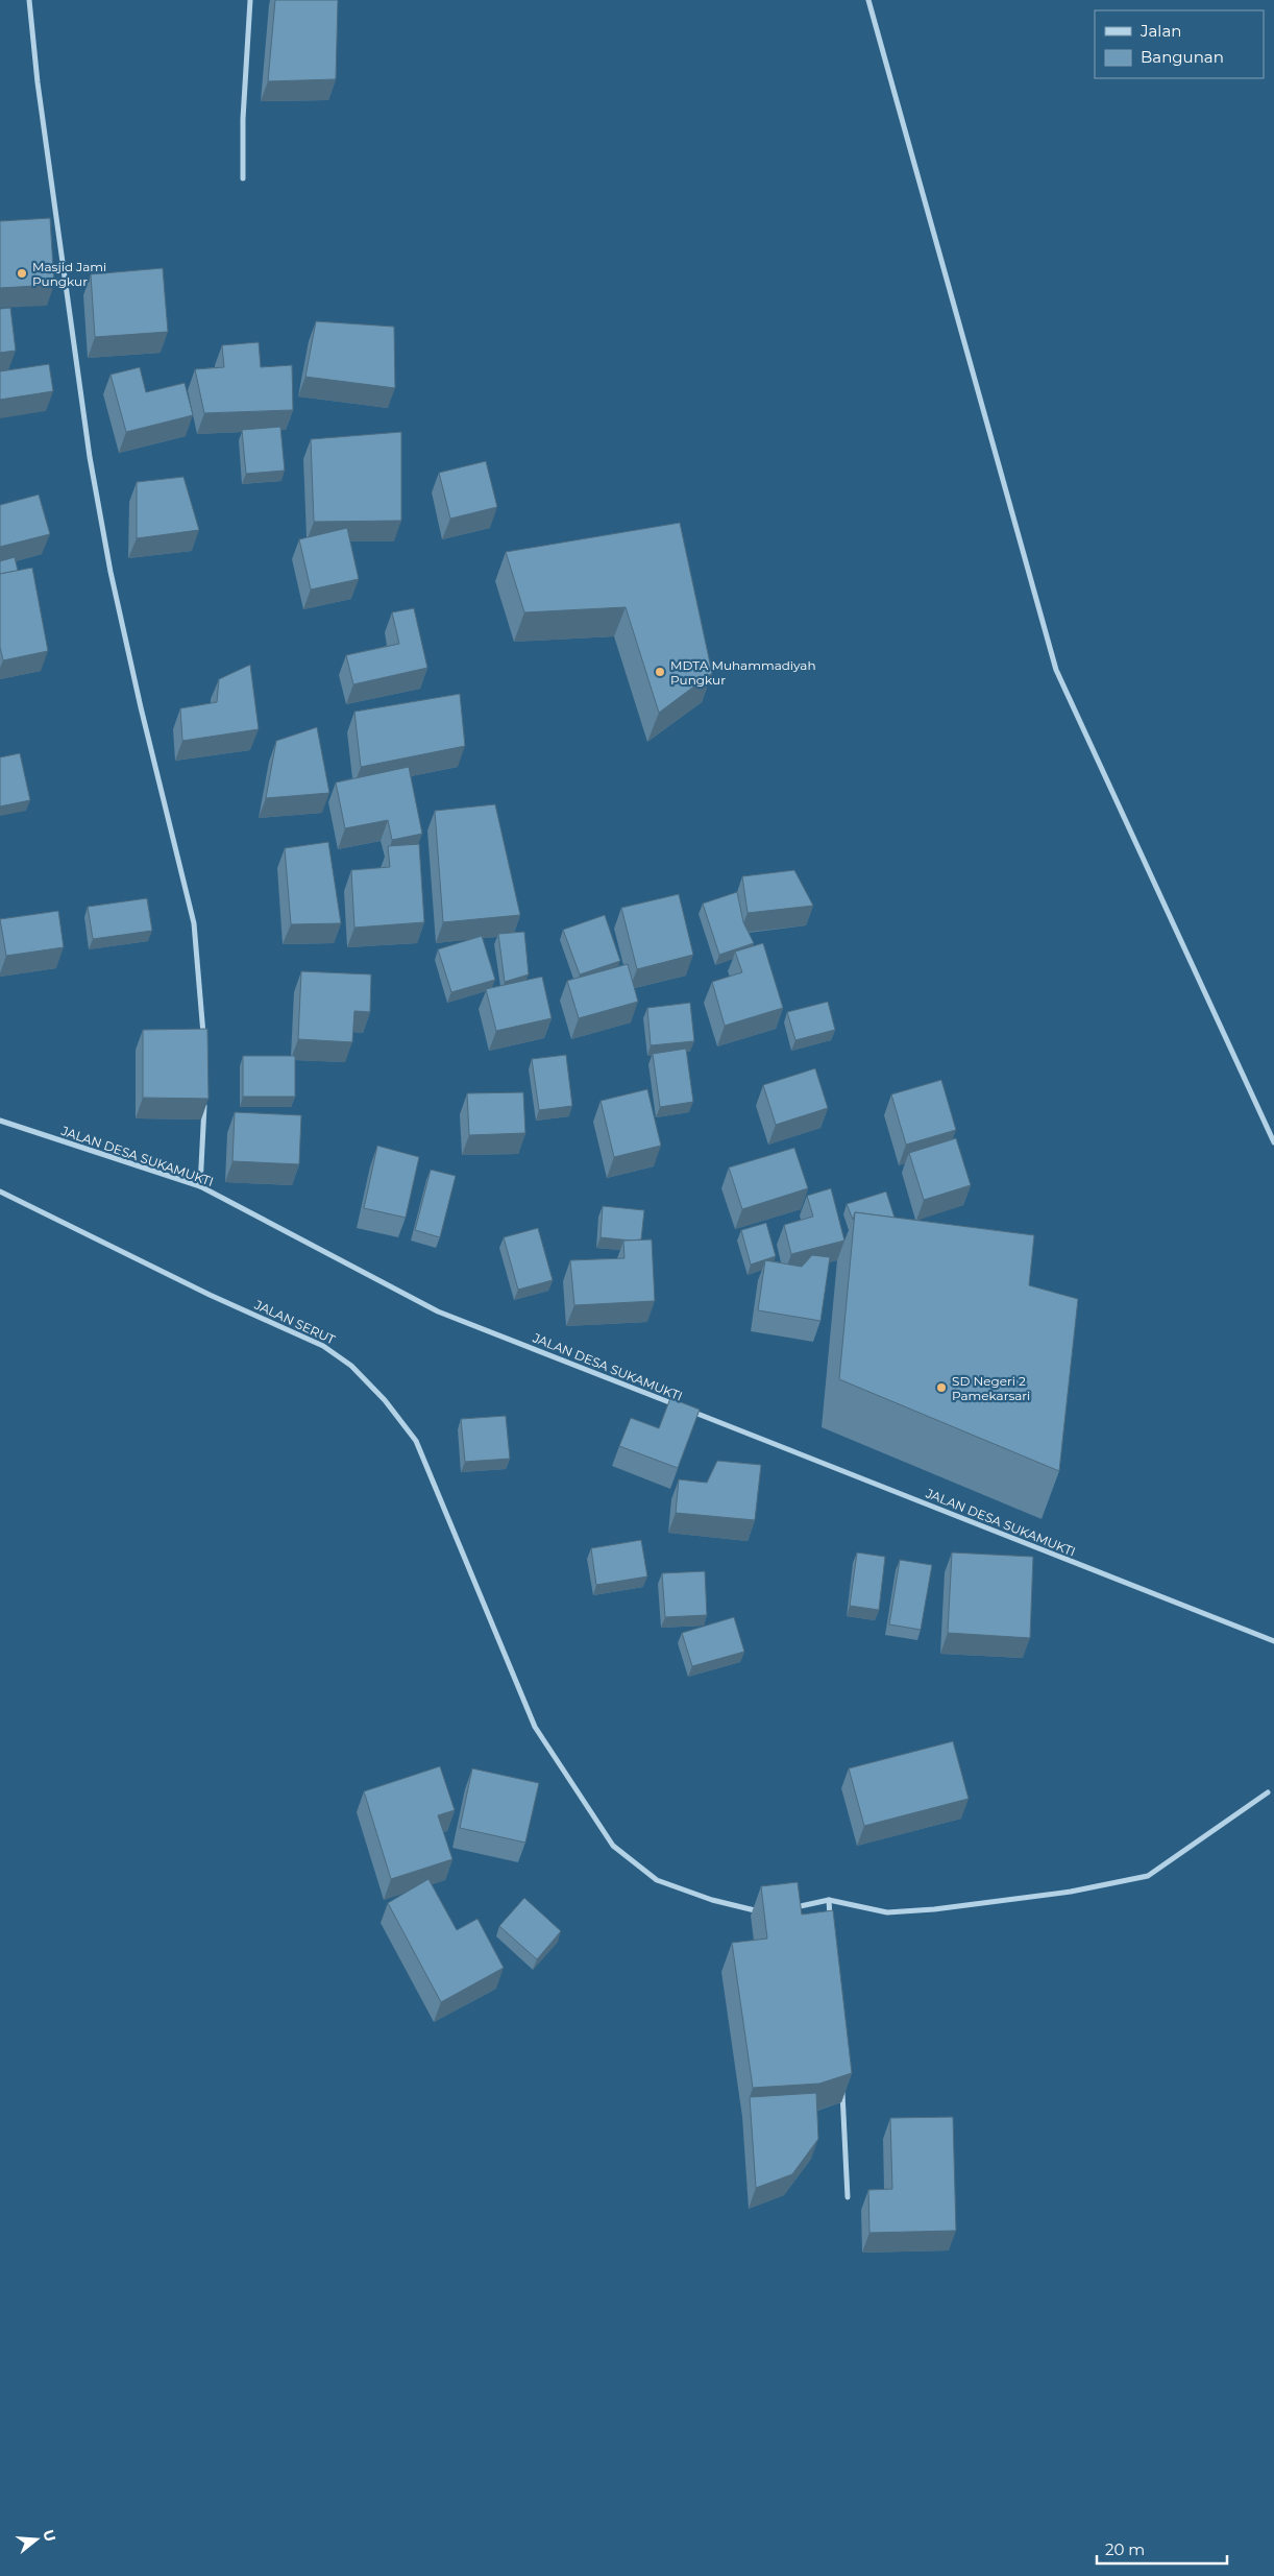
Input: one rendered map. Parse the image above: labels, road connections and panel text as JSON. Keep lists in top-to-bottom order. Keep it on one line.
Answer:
{"streets":{"street":["JALAN DESA SUKAMUKTI","JALAN SERUT"]},"places":["Masjid Jami Pungkur","MDTA Muhammadiyah Pungkur","SD Negeri 2 Pamekarsari"],"legend":["Jalan","Bangunan"],"scale_bar":"20 m","north":"right"}
